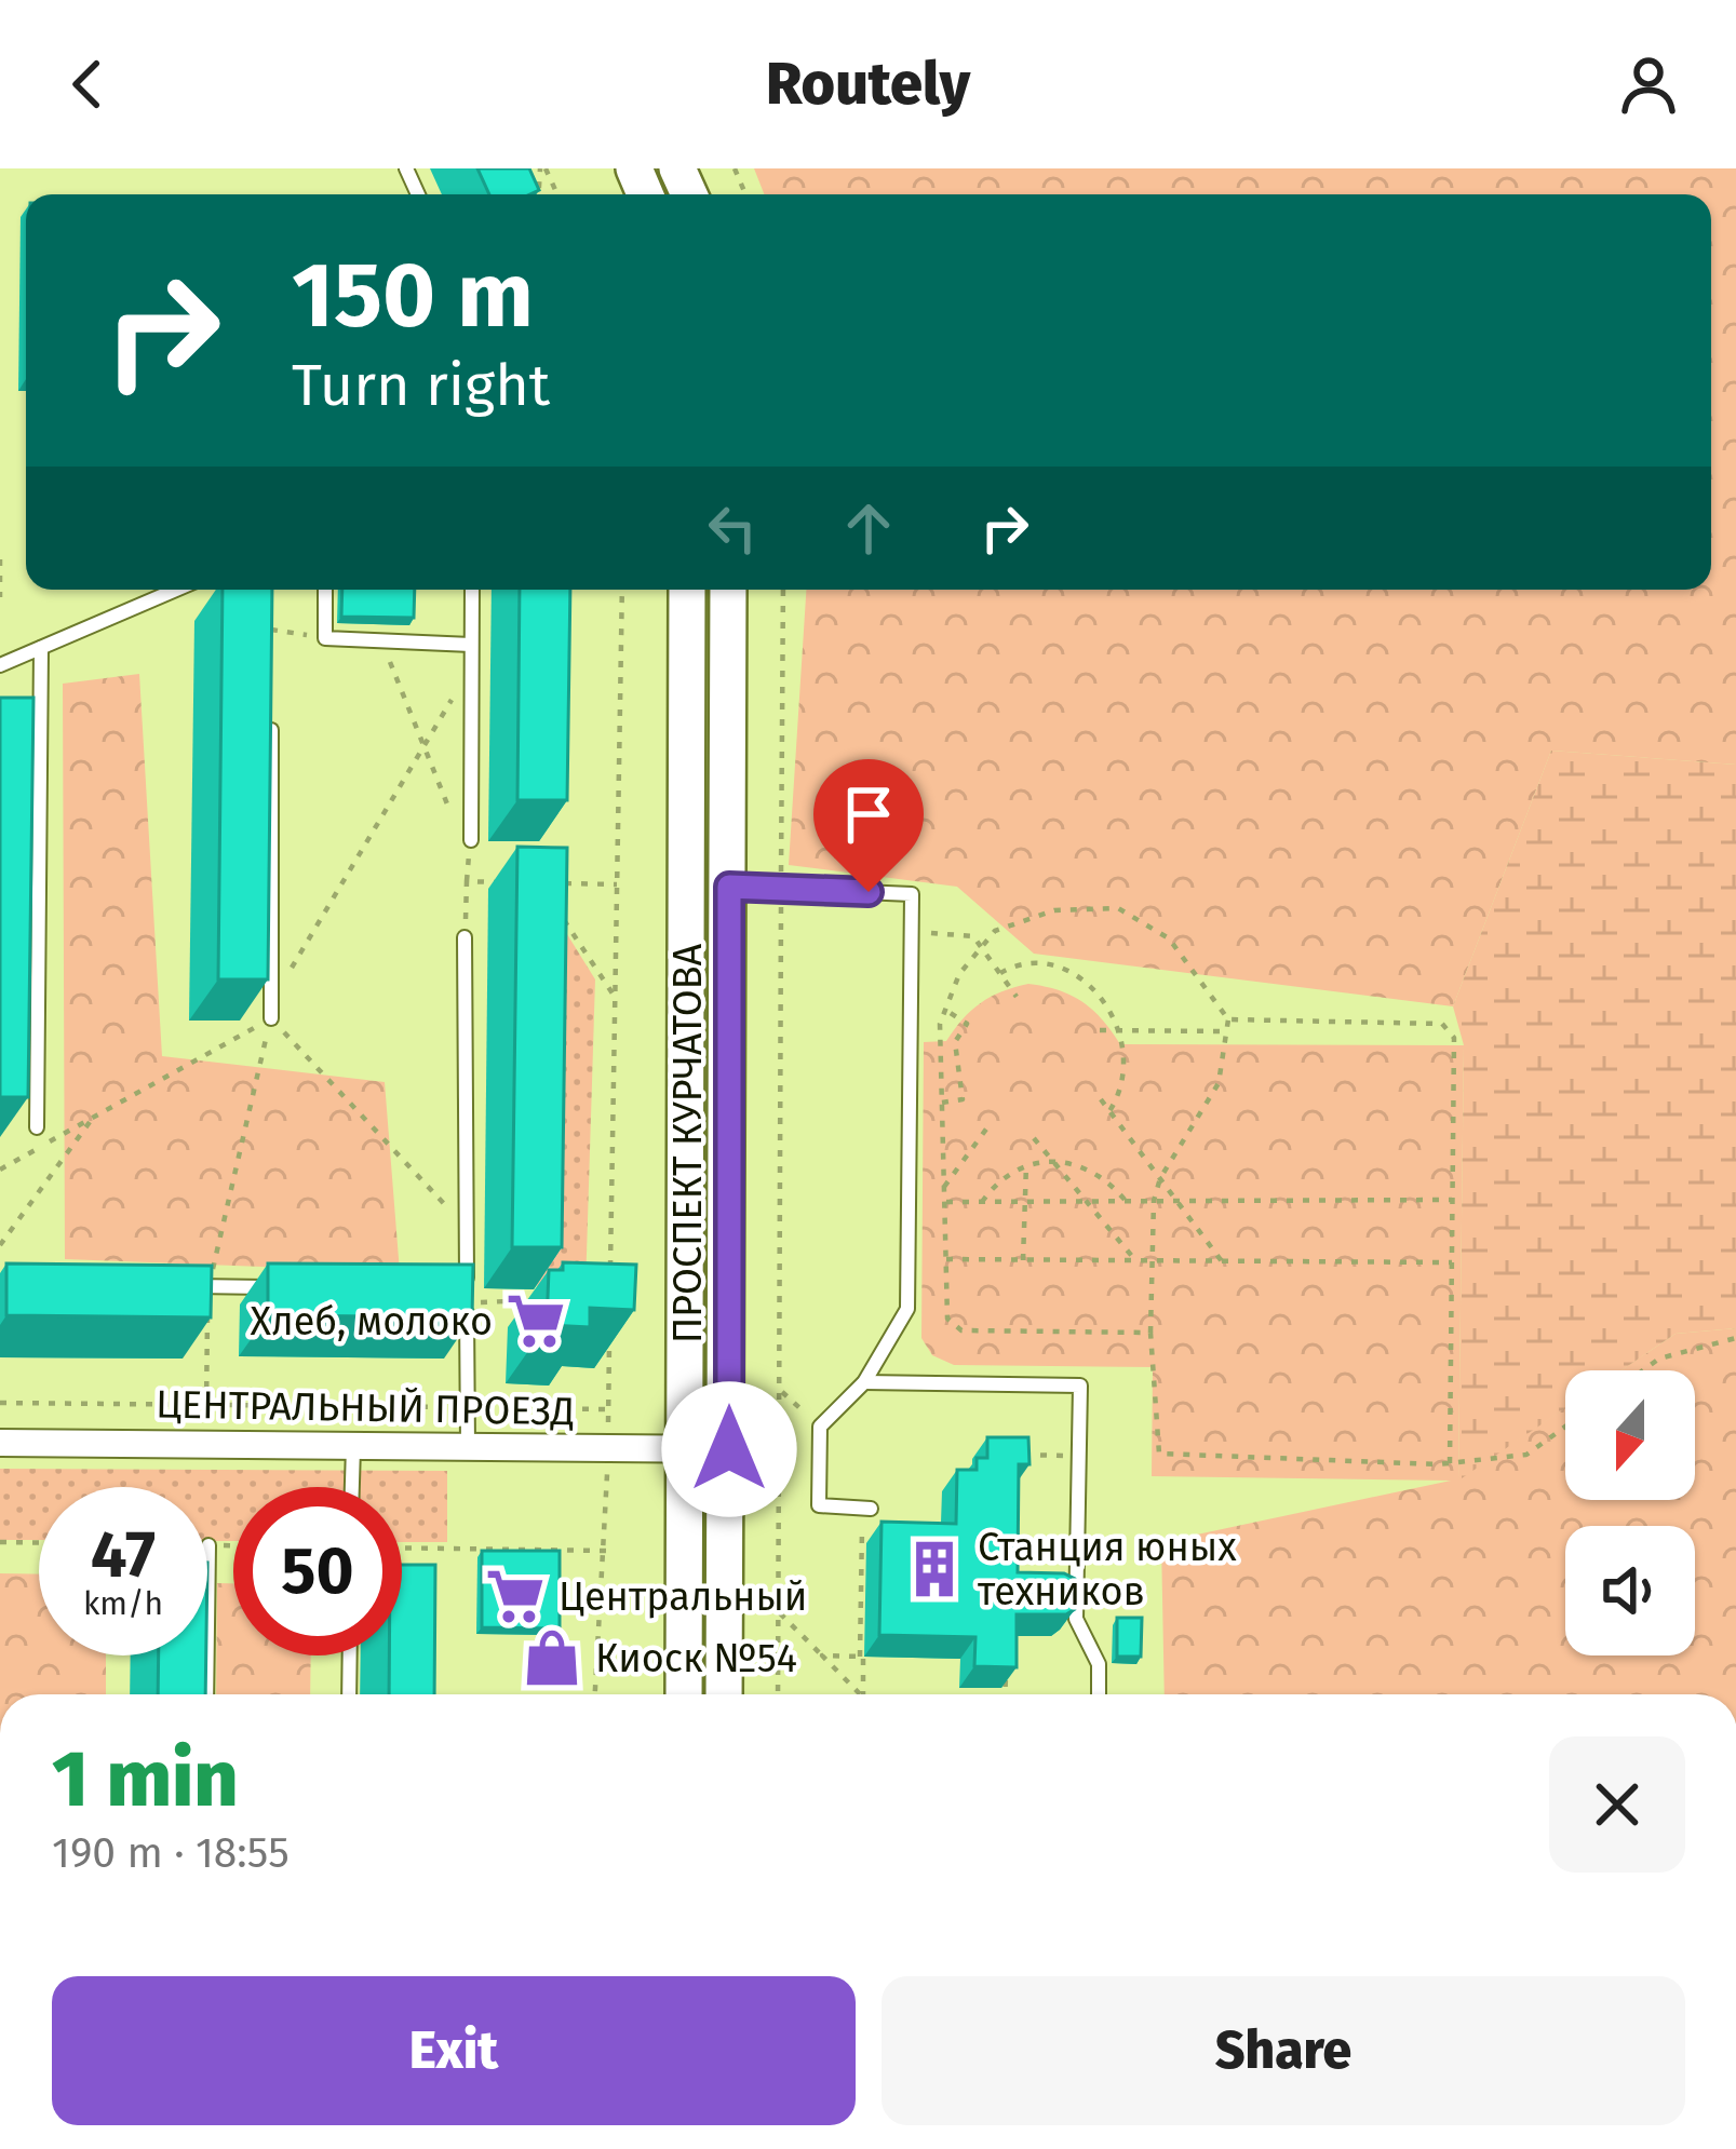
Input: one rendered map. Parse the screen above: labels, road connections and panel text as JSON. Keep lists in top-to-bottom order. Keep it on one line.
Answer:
{"streets":{"main road":["ПРОСПЕКТ КУРЧАТОВА"],"street":["ЦЕНТРАЛЬНЫЙ ПРОЕЗД"]},"crossings":[["ПРОСПЕКТ КУРЧАТОВА","ЦЕНТРАЛЬНЫЙ ПРОЕЗД"]],"places":{"supermarket":["Хлеб, молоко","Центральный"],"building":["Станция юных техников"],"shop":["Киоск №54"]},"north":"bottom","page":{"header":"Routely","turn":["150 m","Turn right"],"speed":"47 km/h","limit":"50","heading":["1 min","190 m · 18:55"],"buttons":["Exit","Share"]}}
